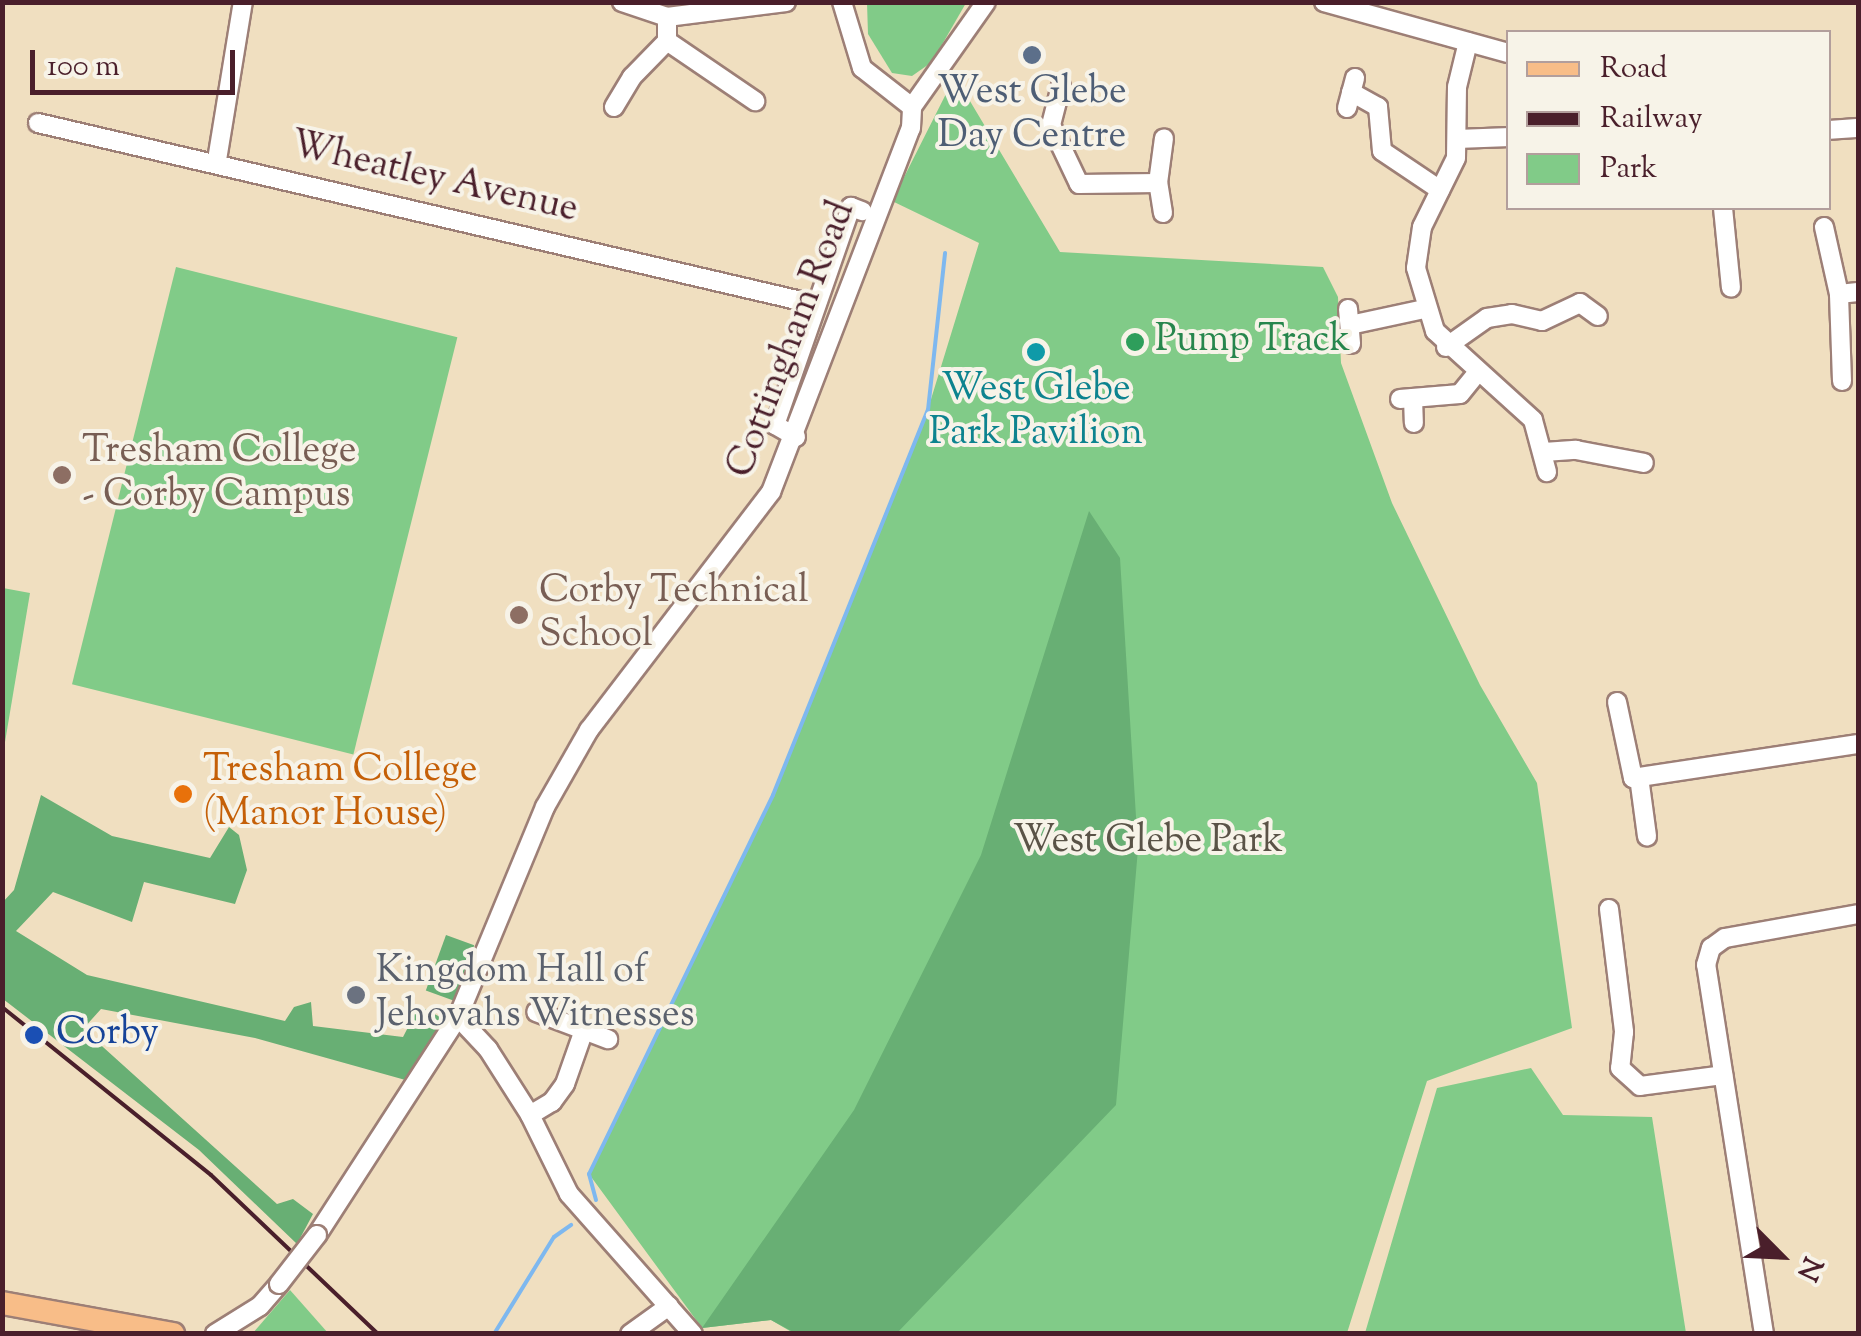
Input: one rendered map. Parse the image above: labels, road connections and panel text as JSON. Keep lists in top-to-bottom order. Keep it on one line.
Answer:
{"streets":{"street":["Wheatley Avenue","Cottingham Road"]},"parks":["West Glebe Park"],"places":["West Glebe Day Centre","Pump Track","West Glebe Park Pavilion","Tresham College - Corby Campus","Corby Technical School","Tresham College (Manor House)","Kingdom Hall of Jehovahs Witnesses","Corby"],"legend":["Road","Railway","Park"],"scale_bar":"100 m","north":"bottom right"}
